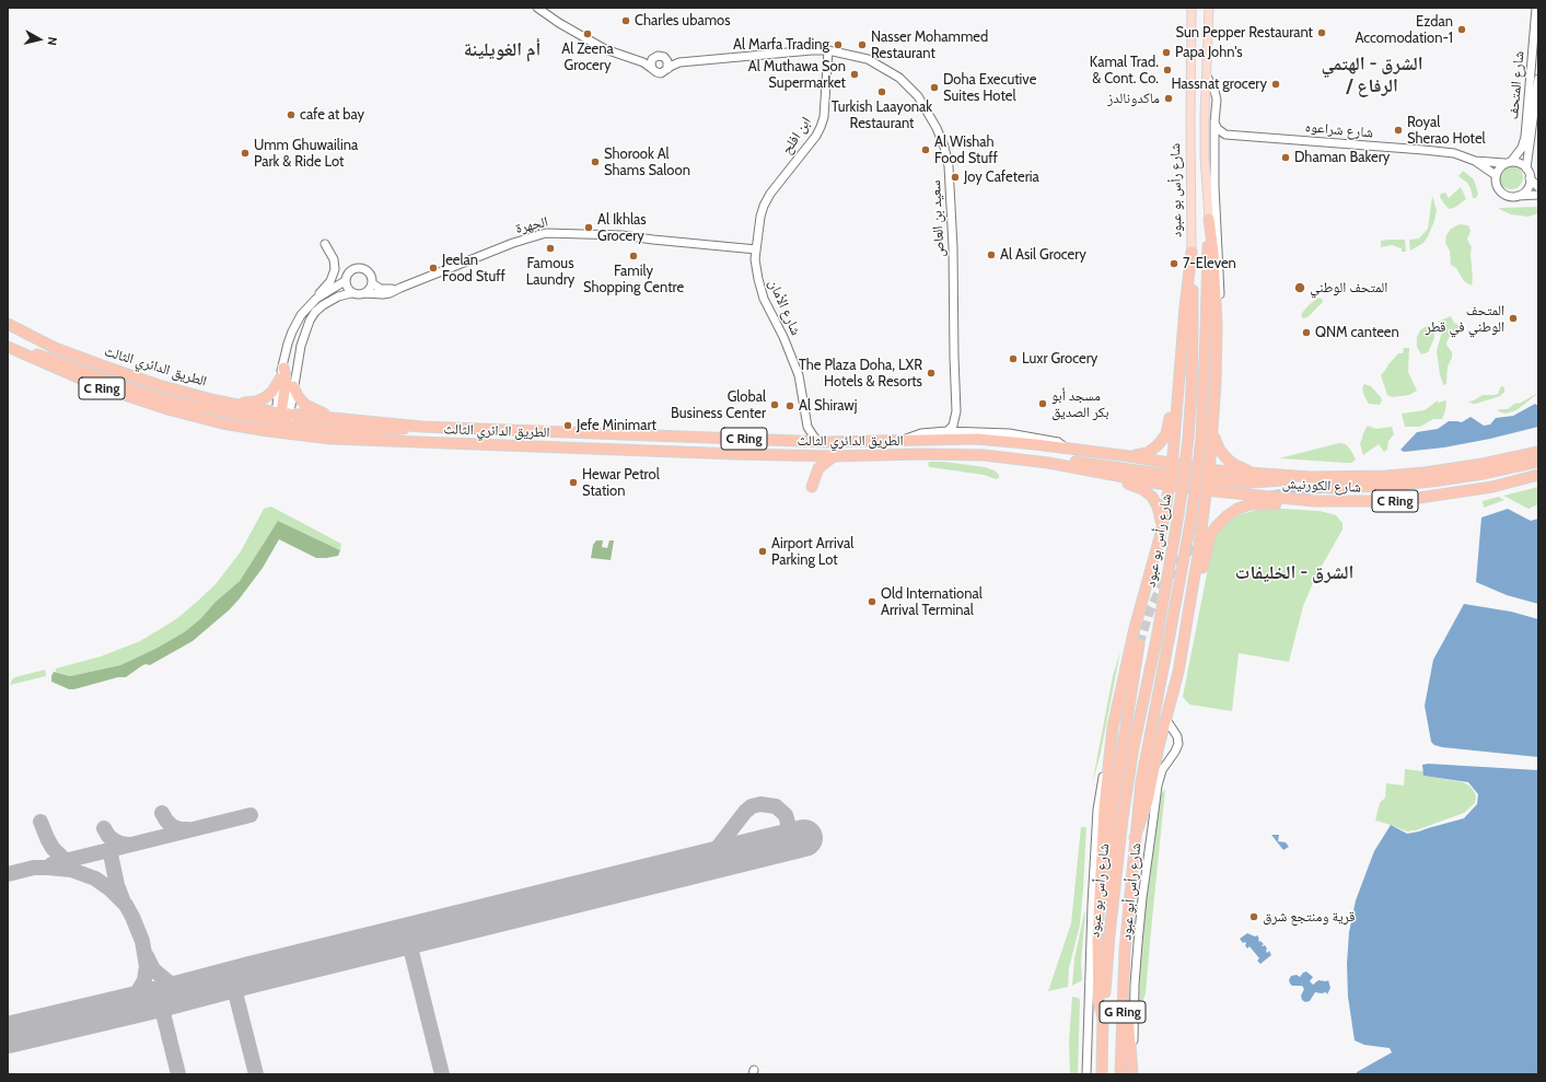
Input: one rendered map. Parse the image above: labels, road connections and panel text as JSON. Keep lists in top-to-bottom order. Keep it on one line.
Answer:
{"streets":{"highway":["شارع رأس بو عبود","الطريق الدائري الثالث","C Ring","شارع الكورنيش","G Ring"],"street":["شارع المتحف","شارع شراعوه","ابن افلح","سعيد بن العاص","الجهرة","شارع الأمان","شارع رأس أبو عبود"]},"crossings":[["شارع المتحف","شارع شراعوه"],["ابن افلح","سعيد بن العاص"],["ابن افلح","شارع الأمان"],["سعيد بن العاص","الطريق الدائري الثالث"],["الجهرة","شارع الأمان"],["شارع الأمان","الطريق الدائري الثالث"],["الطريق الدائري الثالث","شارع الكورنيش"]],"districts":["أم الغويلينة","الشرق - الهتمي / الرفاع","الشرق - الخليفات"],"places":["Charles ubamos","Ezdan Accomodation-1","Sun Pepper Restaurant","Al Zeena Grocery","Al Marfa Trading","Nasser Mohammed Restaurant","Papa John's","Kamal Trad. & Cont. Co.","Al Muthawa Son Supermarket","Hassnat grocery","Doha Executive Suites Hotel","Turkish Laayonak Restaurant","ماكدونالدز","cafe at bay","Royal Sherao Hotel","Al Wishah Food Stuff","Umm Ghuwailina Park & Ride Lot","Dhaman Bakery","Shorook Al Shams Saloon","Joy Cafeteria","Al Ikhlas Grocery","Famous Laundry","Al Asil Grocery","Family Shopping Centre","7-Eleven","Jeelan Food Stuff","المتحف الوطني","المتحف الوطني في قطر","QNM canteen","Luxr Grocery","The Plaza Doha, LXR Hotels & Resorts","مسجد أبو بكر الصديق","Global Business Center","Al Shirawj","Jefe Minimart","Hewar Petrol Station","Airport Arrival Parking Lot","Old International Arrival Terminal","قرية ومنتجع شرق"],"north":"right"}
